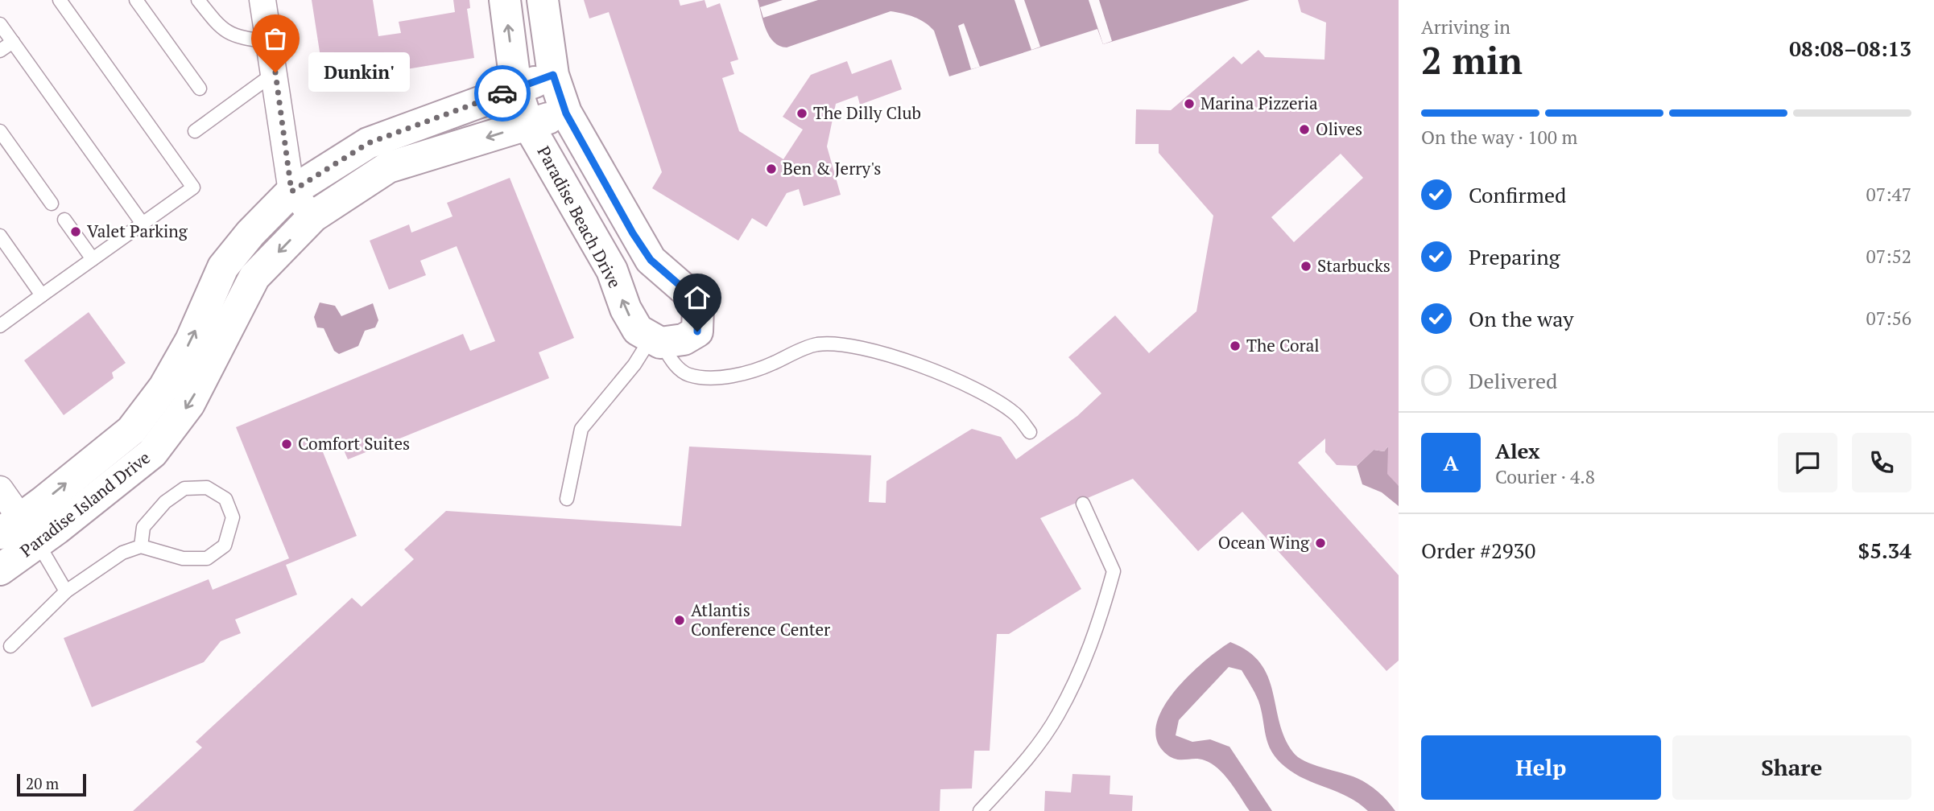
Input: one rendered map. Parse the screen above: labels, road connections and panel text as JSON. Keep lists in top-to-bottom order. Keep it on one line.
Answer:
{"streets":{"street":["Paradise Beach Drive","Paradise Island Drive"]},"crossings":[["Paradise Beach Drive","Paradise Island Drive"]],"places":["Dunkin'","Marina Pizzeria","The Dilly Club","Olives","Ben & Jerry's","Valet Parking","Starbucks","The Coral","Comfort Suites","Ocean Wing","Atlantis Conference Center"],"scale_bar":"20 m","page":{"heading":["2 min","Arriving in","08:08–08:13"],"panel":["Alex","Courier · 4.8","Order #2930","$5.34"],"bubble":"Dunkin'","bar":"On the way · 100 m","list":[["Confirmed","07:47"],["Preparing","07:52"],["On the way","07:56"],"Delivered"],"round":"A","buttons":["Help","Share"],"scale":"20 m"}}
